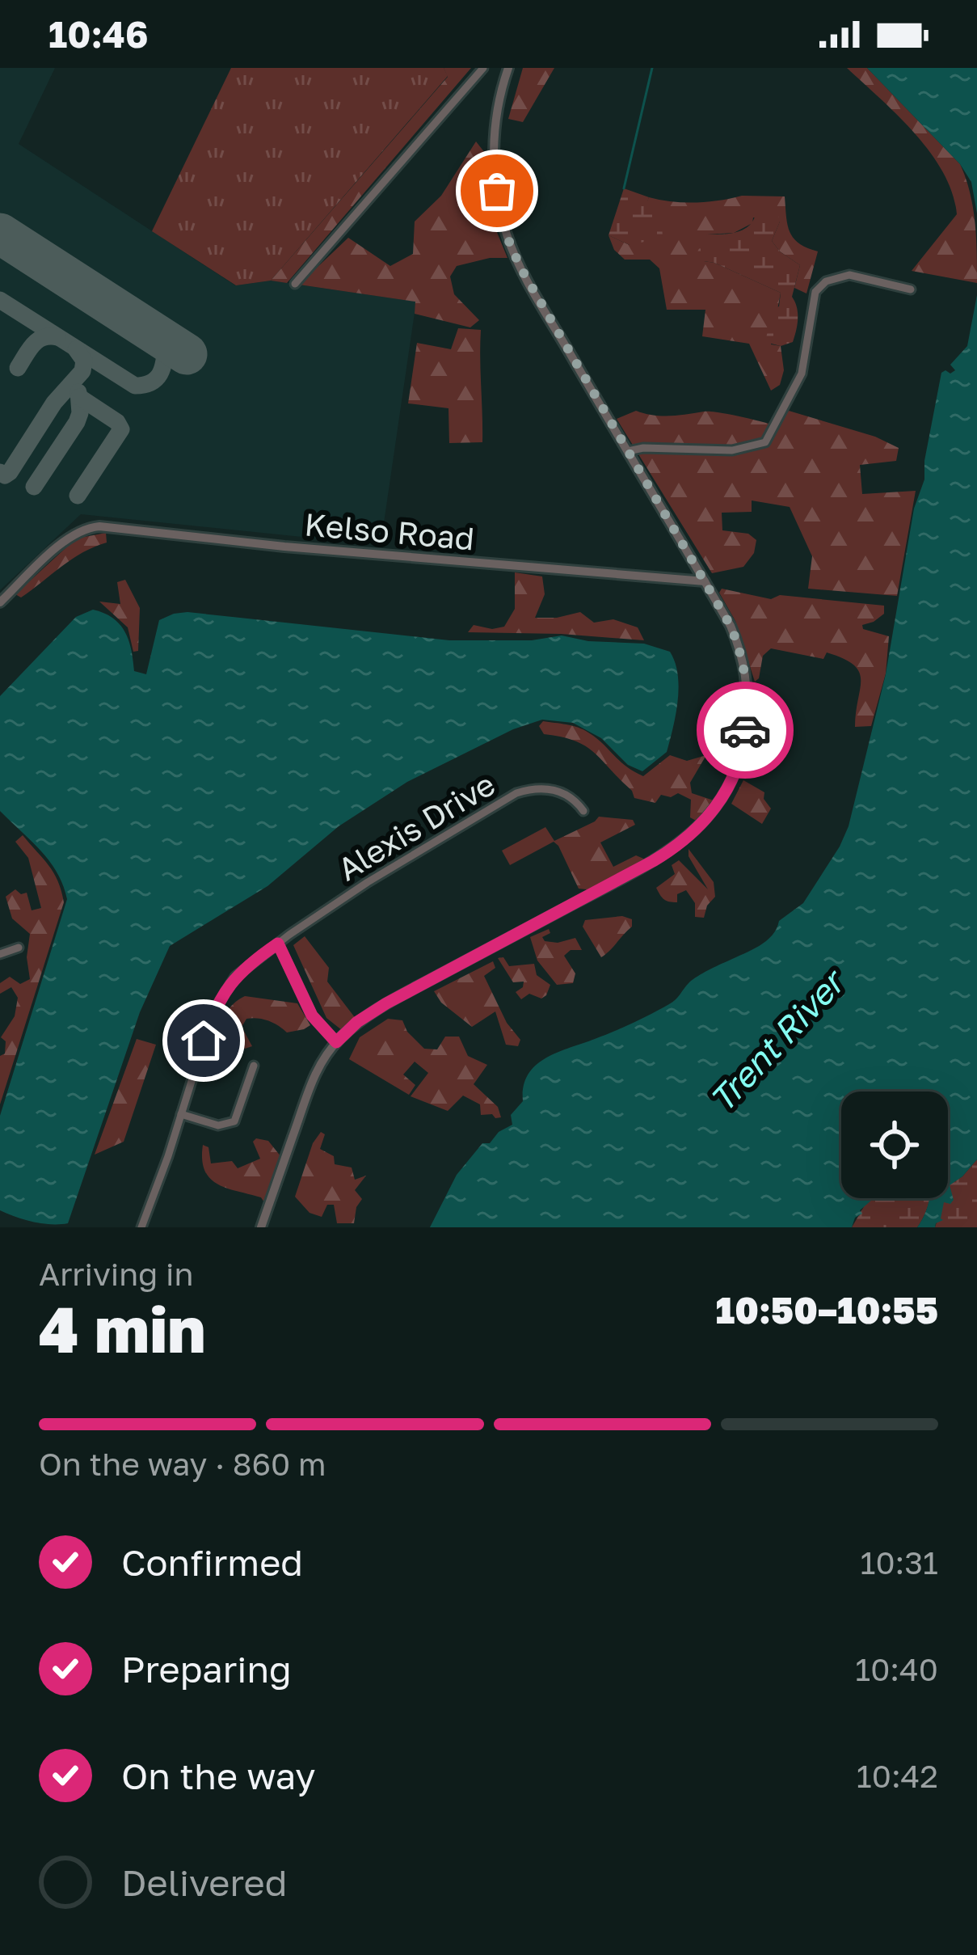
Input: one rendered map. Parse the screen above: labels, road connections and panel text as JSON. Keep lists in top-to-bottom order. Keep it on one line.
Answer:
{"streets":{"street":["Kelso Road","Alexis Drive"]},"water":["Trent River"],"page":{"status":"10:46","heading":["4 min","Arriving in","10:50–10:55"],"bar":"On the way · 860 m","list":[["Confirmed","10:31"],["Preparing","10:40"],["On the way","10:42"],"Delivered"]}}
